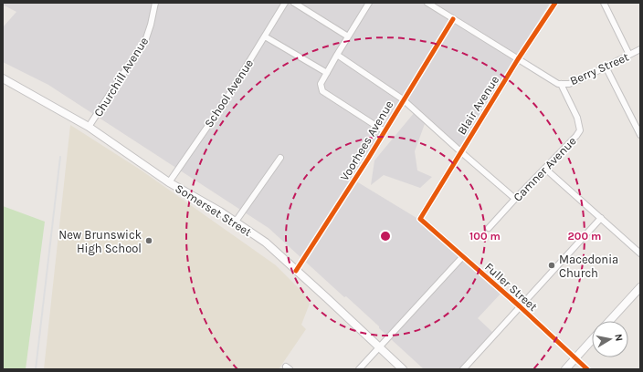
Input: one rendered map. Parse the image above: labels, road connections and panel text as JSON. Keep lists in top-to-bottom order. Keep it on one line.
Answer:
{"streets":{"main road":["Somerset Street"],"street":["Berry Street","Churchill Avenue","School Avenue","Blair Avenue","Voorhees Avenue","Camner Avenue","Fuller Street"]},"crossings":[["Berry Street","Blair Avenue"],["Berry Street","Voorhees Avenue"],["Berry Street","Camner Avenue"],["Churchill Avenue","Somerset Street"],["School Avenue","Somerset Street"],["Blair Avenue","Fuller Street"],["Voorhees Avenue","Somerset Street"]],"places":["New Brunswick High School","Macedonia Church"],"north":"right","rings":["100 m","200 m"]}
